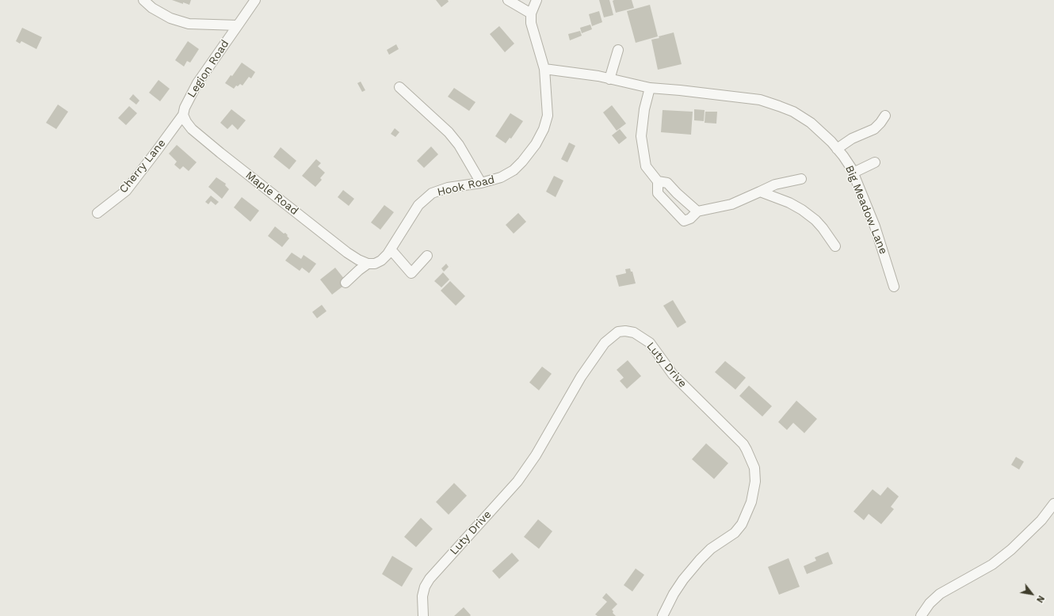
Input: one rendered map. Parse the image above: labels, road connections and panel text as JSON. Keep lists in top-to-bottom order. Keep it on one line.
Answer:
{"streets":{"street":["Legion Road","Cherry Lane","Hook Road","Maple Road","Big Meadow Lane","Luty Drive"]},"crossings":[["Legion Road","Cherry Lane"],["Legion Road","Maple Road"],["Cherry Lane","Maple Road"],["Hook Road","Maple Road"],["Hook Road","Big Meadow Lane"]],"north":"bottom right"}
